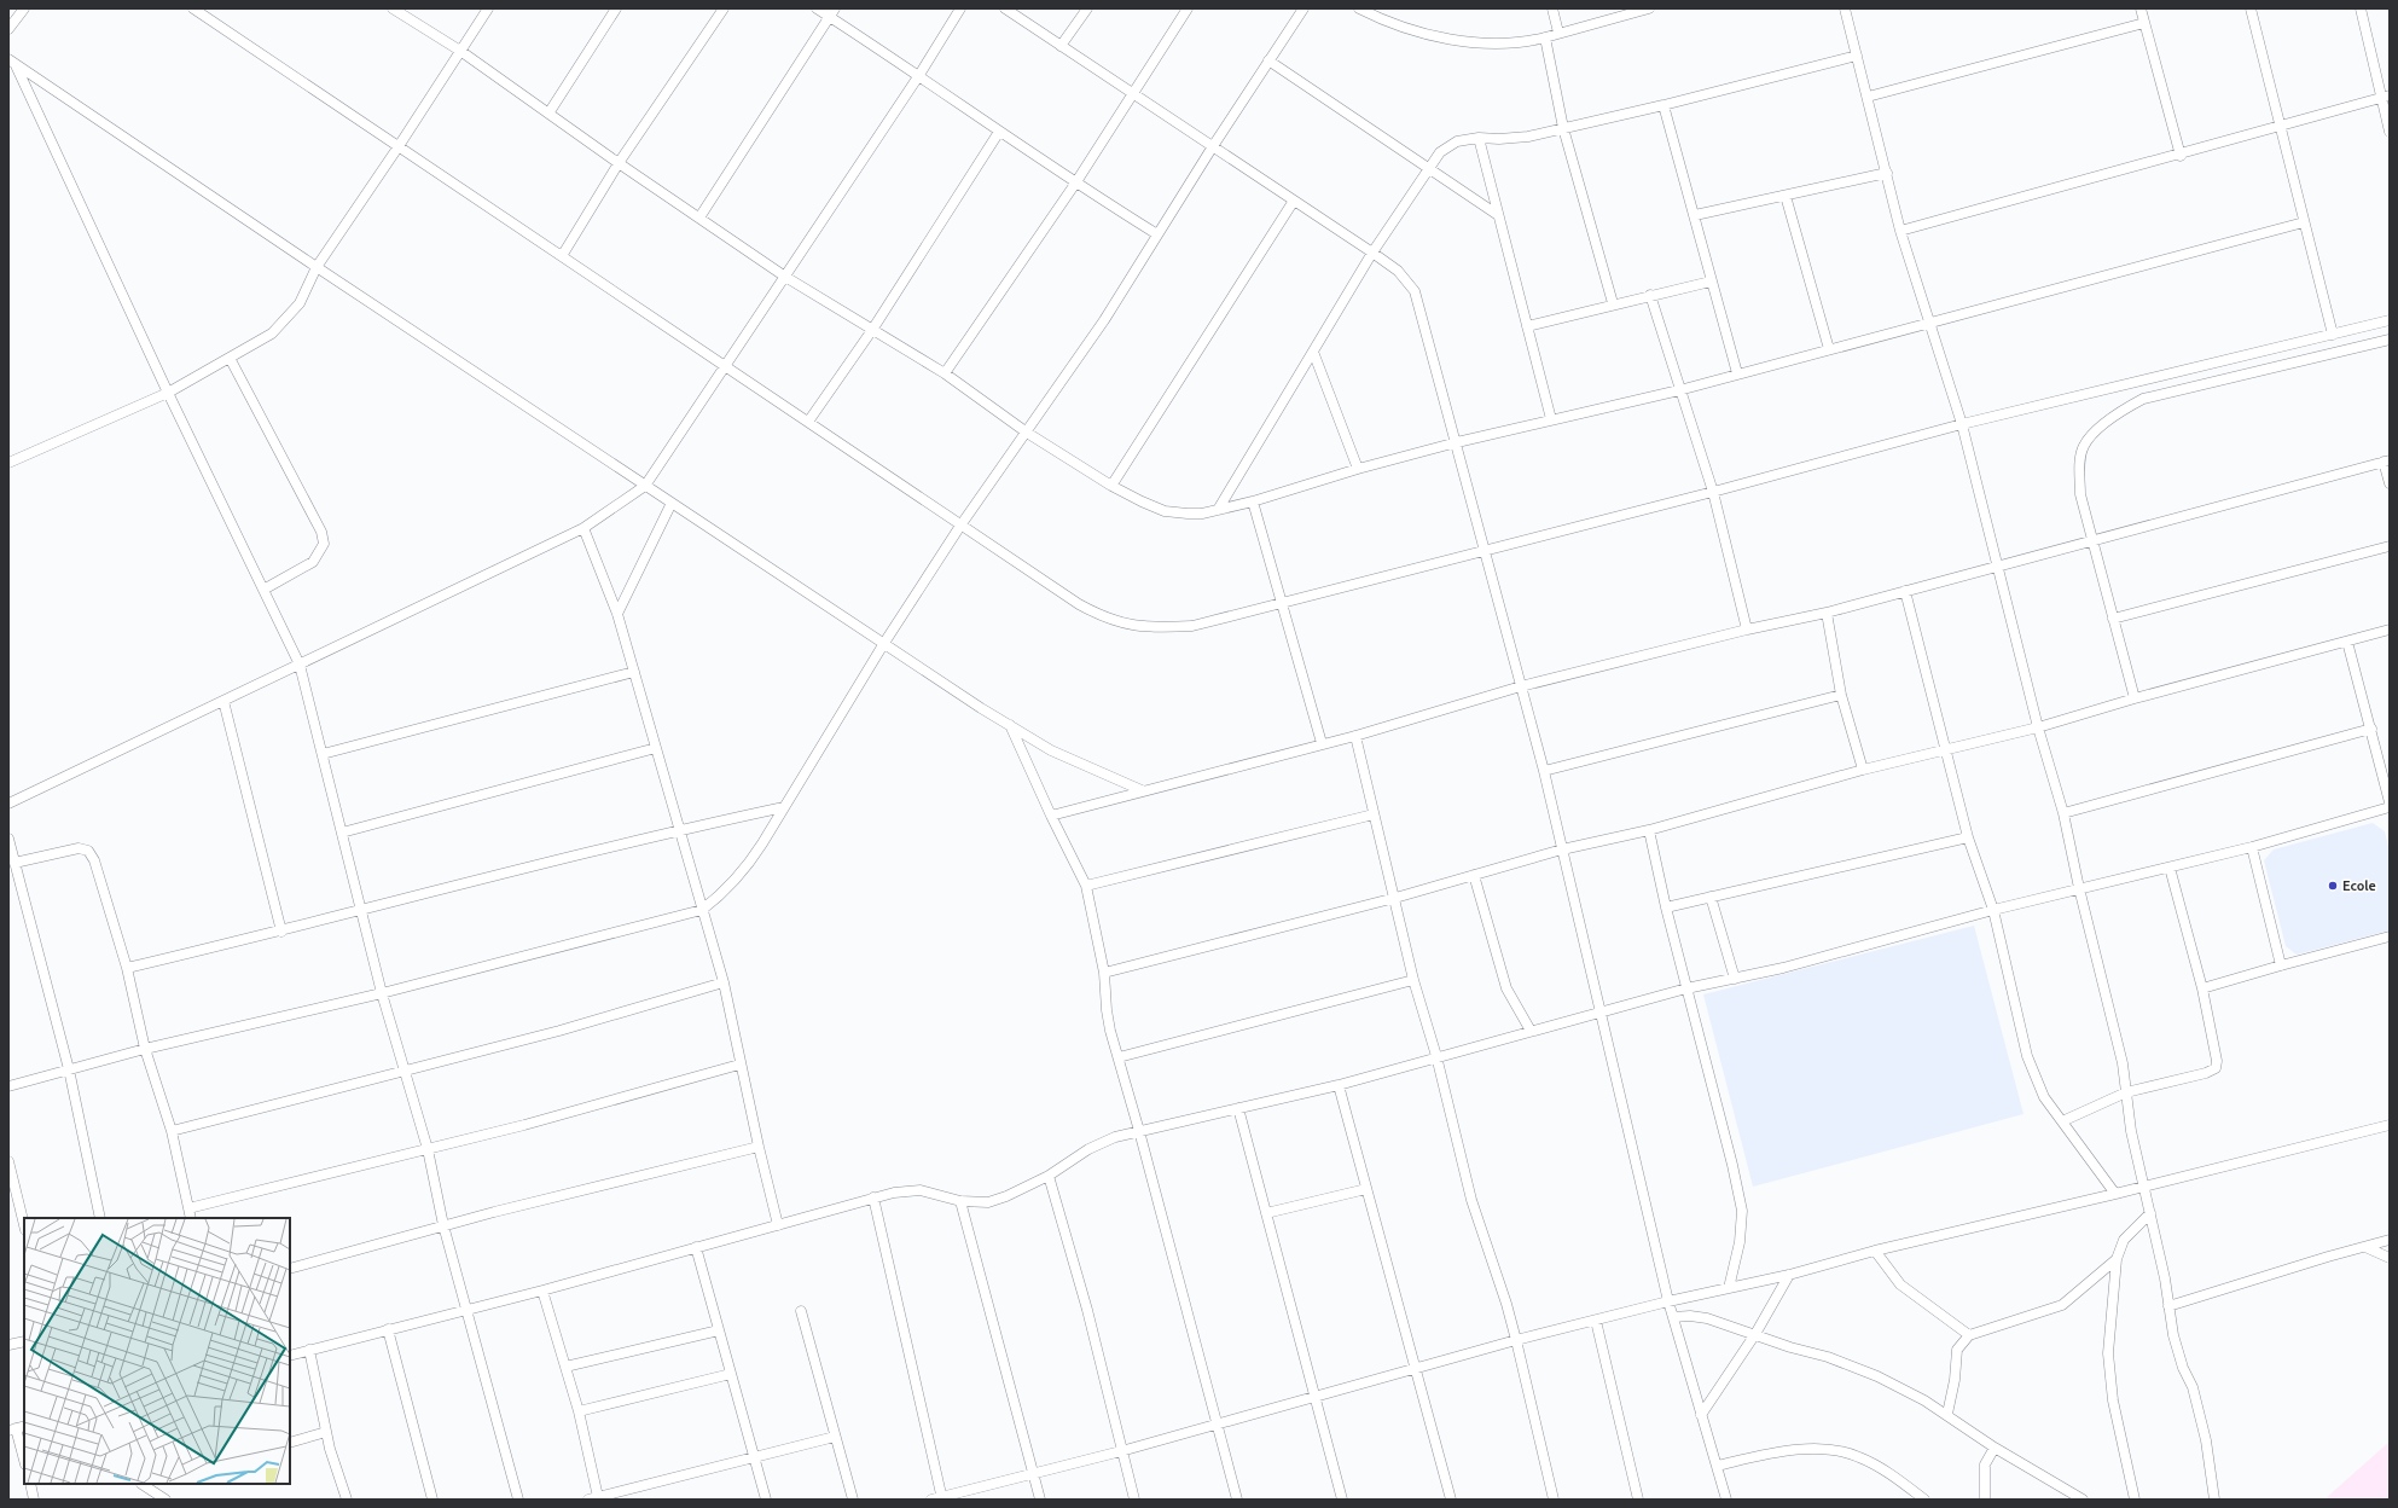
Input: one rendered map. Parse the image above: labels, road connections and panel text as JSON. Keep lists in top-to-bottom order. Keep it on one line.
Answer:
{"places":["Ecole"]}
